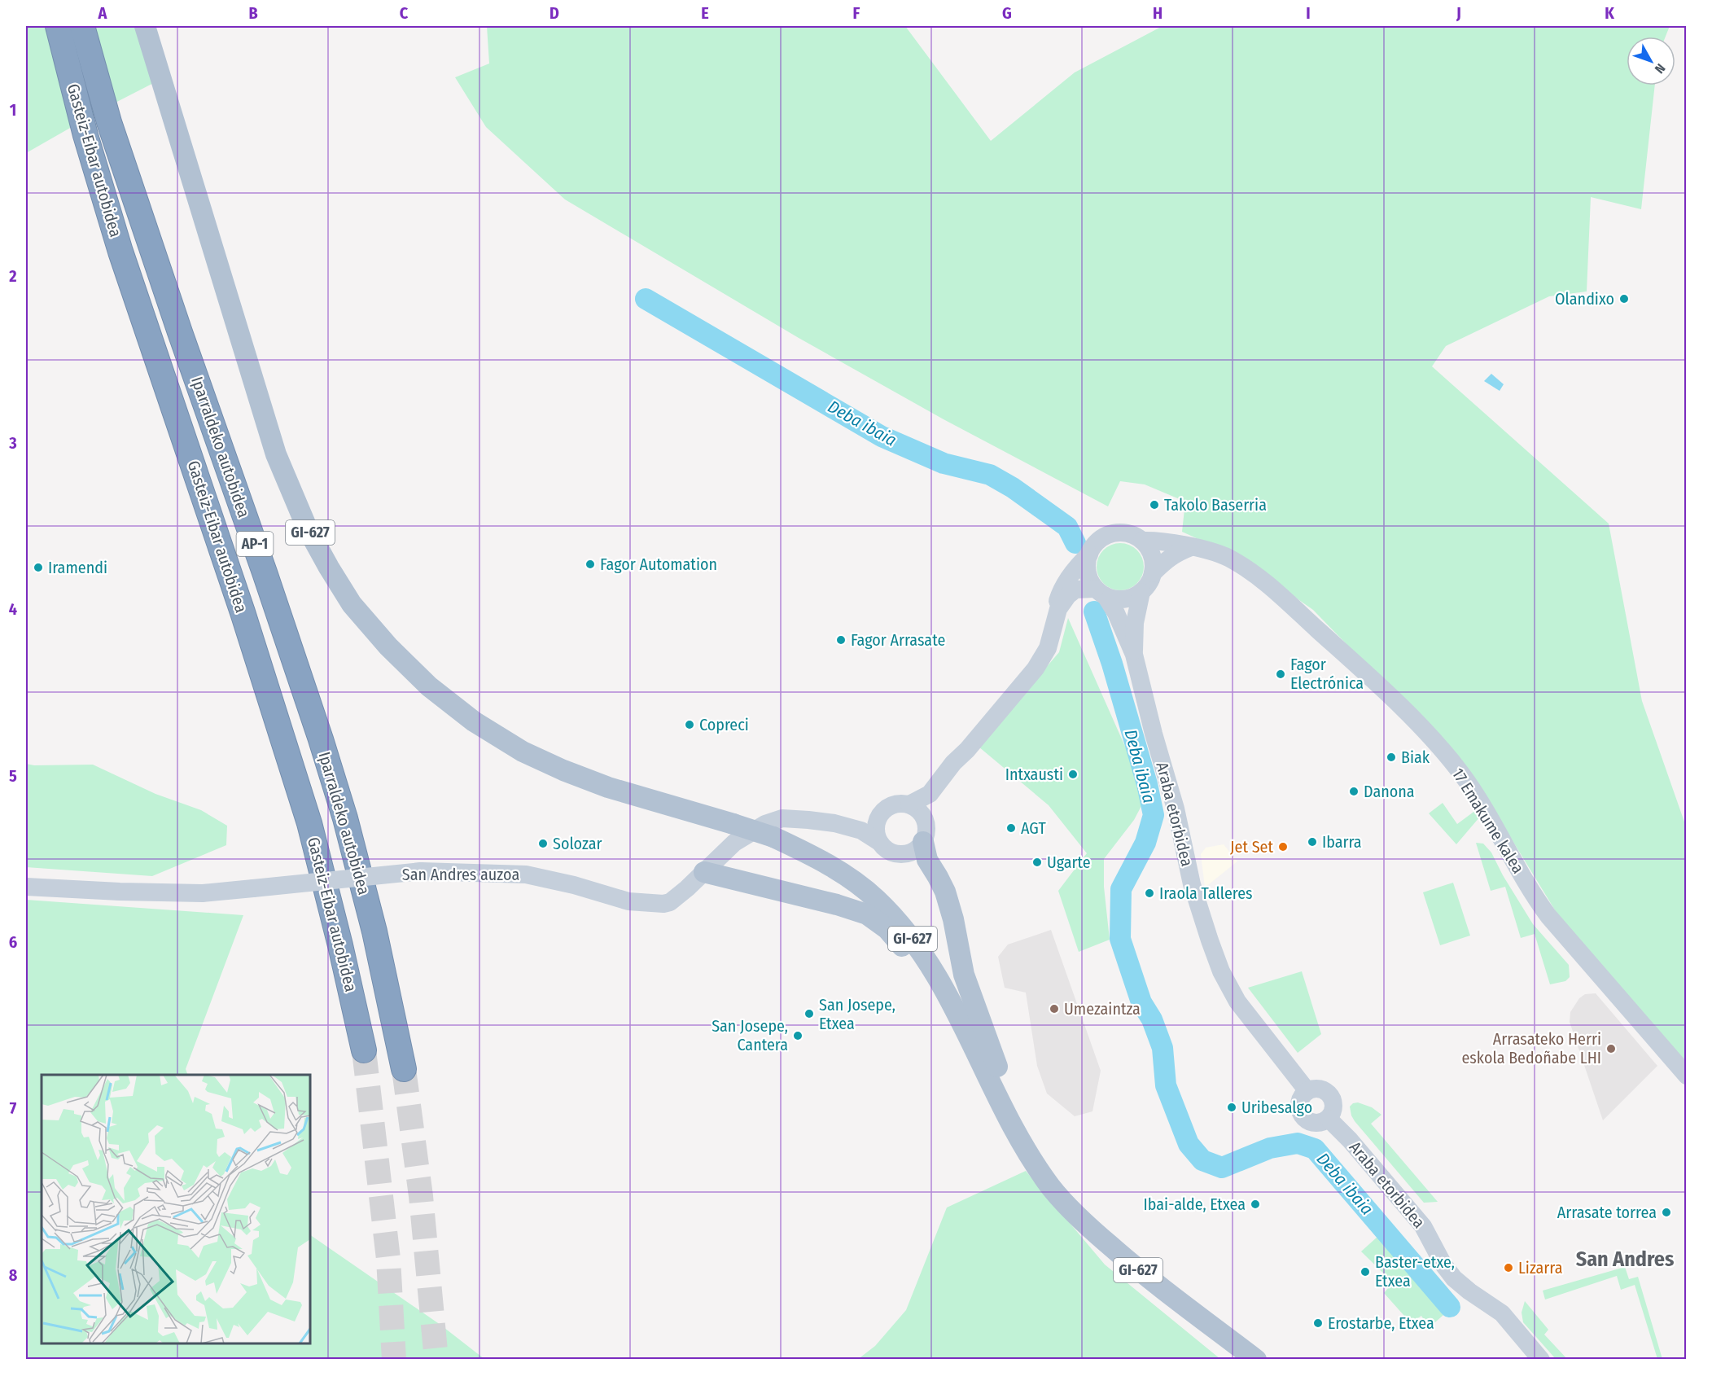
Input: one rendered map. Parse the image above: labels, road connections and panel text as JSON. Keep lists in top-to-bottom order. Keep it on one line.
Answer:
{"streets":{"highway":["Gasteiz-Eibar autobidea","Iparraldeko autobidea","AP-1"],"main road":["GI-627"],"street":["Araba etorbidea","17 Emakume kalea","San Andres auzoa"]},"crossings":[["Araba etorbidea","17 Emakume kalea"]],"districts":["San Andres"],"water":["Deba ibaia"],"places":["Olandixo","Takolo Baserria","Fagor Automation","Iramendi","Fagor Arrasate","Fagor Electrónica","Copreci","Biak","Intxausti","Danona","AGT","Ibarra","Solozar","Jet Set","Ugarte","Iraola Talleres","Umezaintza","San Josepe, Etxea","San Josepe, Cantera","Arrasateko Herri eskola Bedoñabe LHI","Uribesalgo","Ibai-alde, Etxea","Arrasate torrea","Lizarra","Baster-etxe, Etxea","Erostarbe, Etxea"],"north":"bottom right","grid":{"columns":["A","B","C","D","E","F","G","H","I","J","K"],"rows":["1","2","3","4","5","6","7","8"]}}
